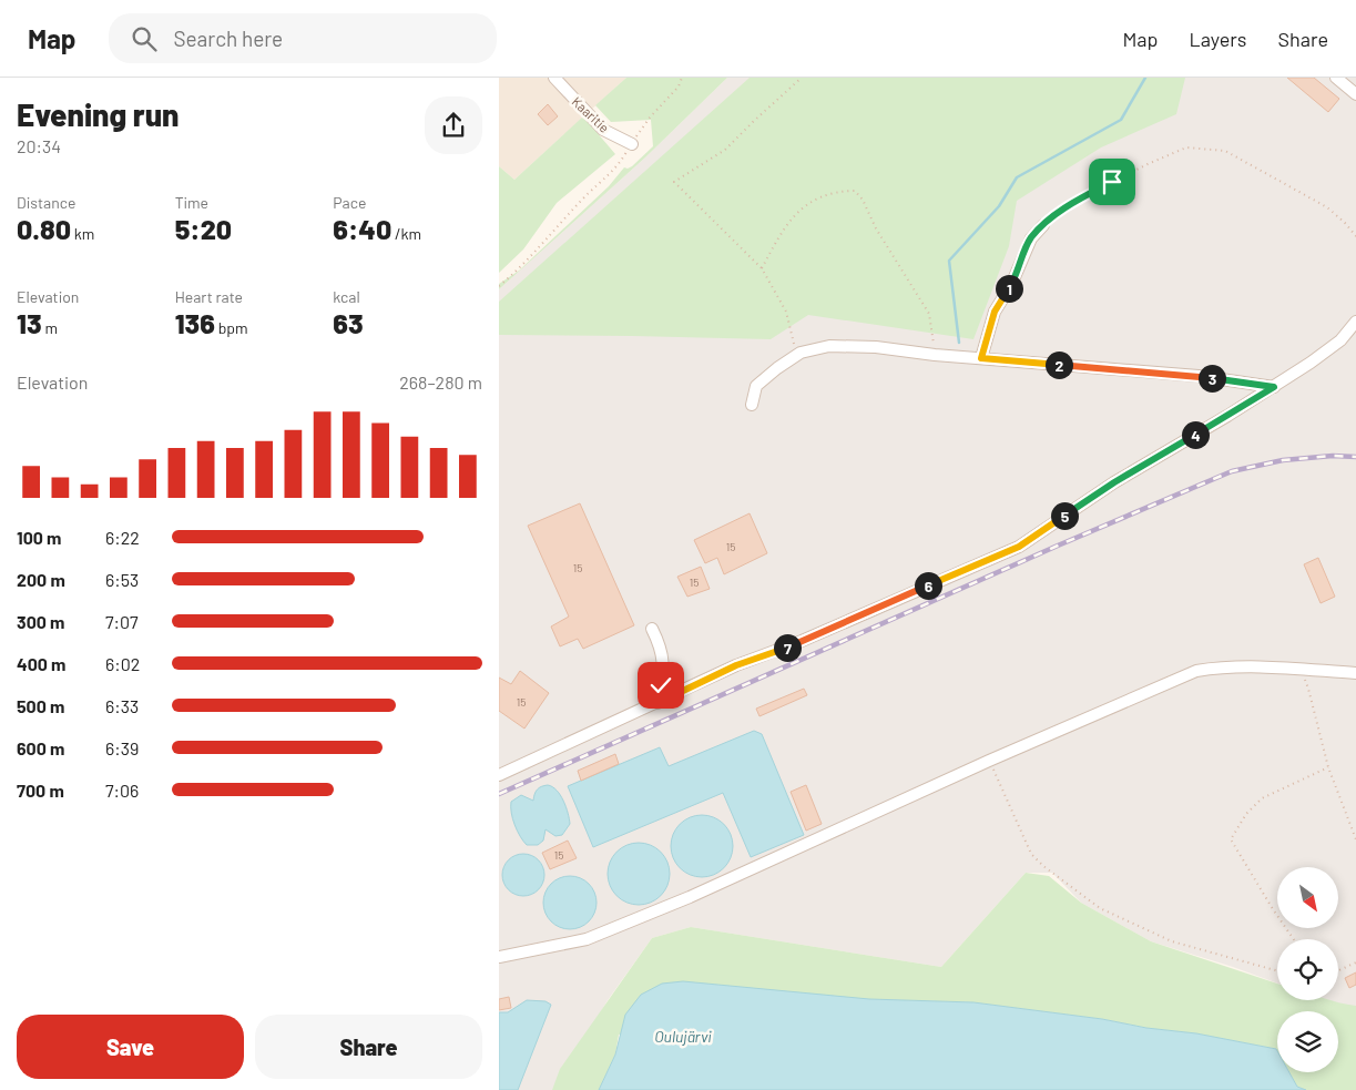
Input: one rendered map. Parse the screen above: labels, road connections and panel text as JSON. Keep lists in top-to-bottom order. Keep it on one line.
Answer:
{"streets":{"street":["Kaaritie"]},"water":["Oulujärvi"],"house_numbers":["15","15","15","15","15"],"north":"bottom right","page":{"header":"Map","search":"Search here","nav":["Map","Layers","Share"],"heading":["Evening run","20:34"],"stats":[["Distance","0.80 km"],["Time","5:20"],["Pace","6:40 /km"],["Elevation","13 m"],["Heart rate","136 bpm"],["kcal","63"]],"pins":["1","2","3","4","5","6","7"],"chart":["Elevation","268–280 m"],"list":[{"name":"100 m","note":"6:22"},{"name":"200 m","note":"6:53"},{"name":"300 m","note":"7:07"},{"name":"400 m","note":"6:02"},{"name":"500 m","note":"6:33"},{"name":"600 m","note":"6:39"},{"name":"700 m","note":"7:06"}],"buttons":["Save","Share"]}}
